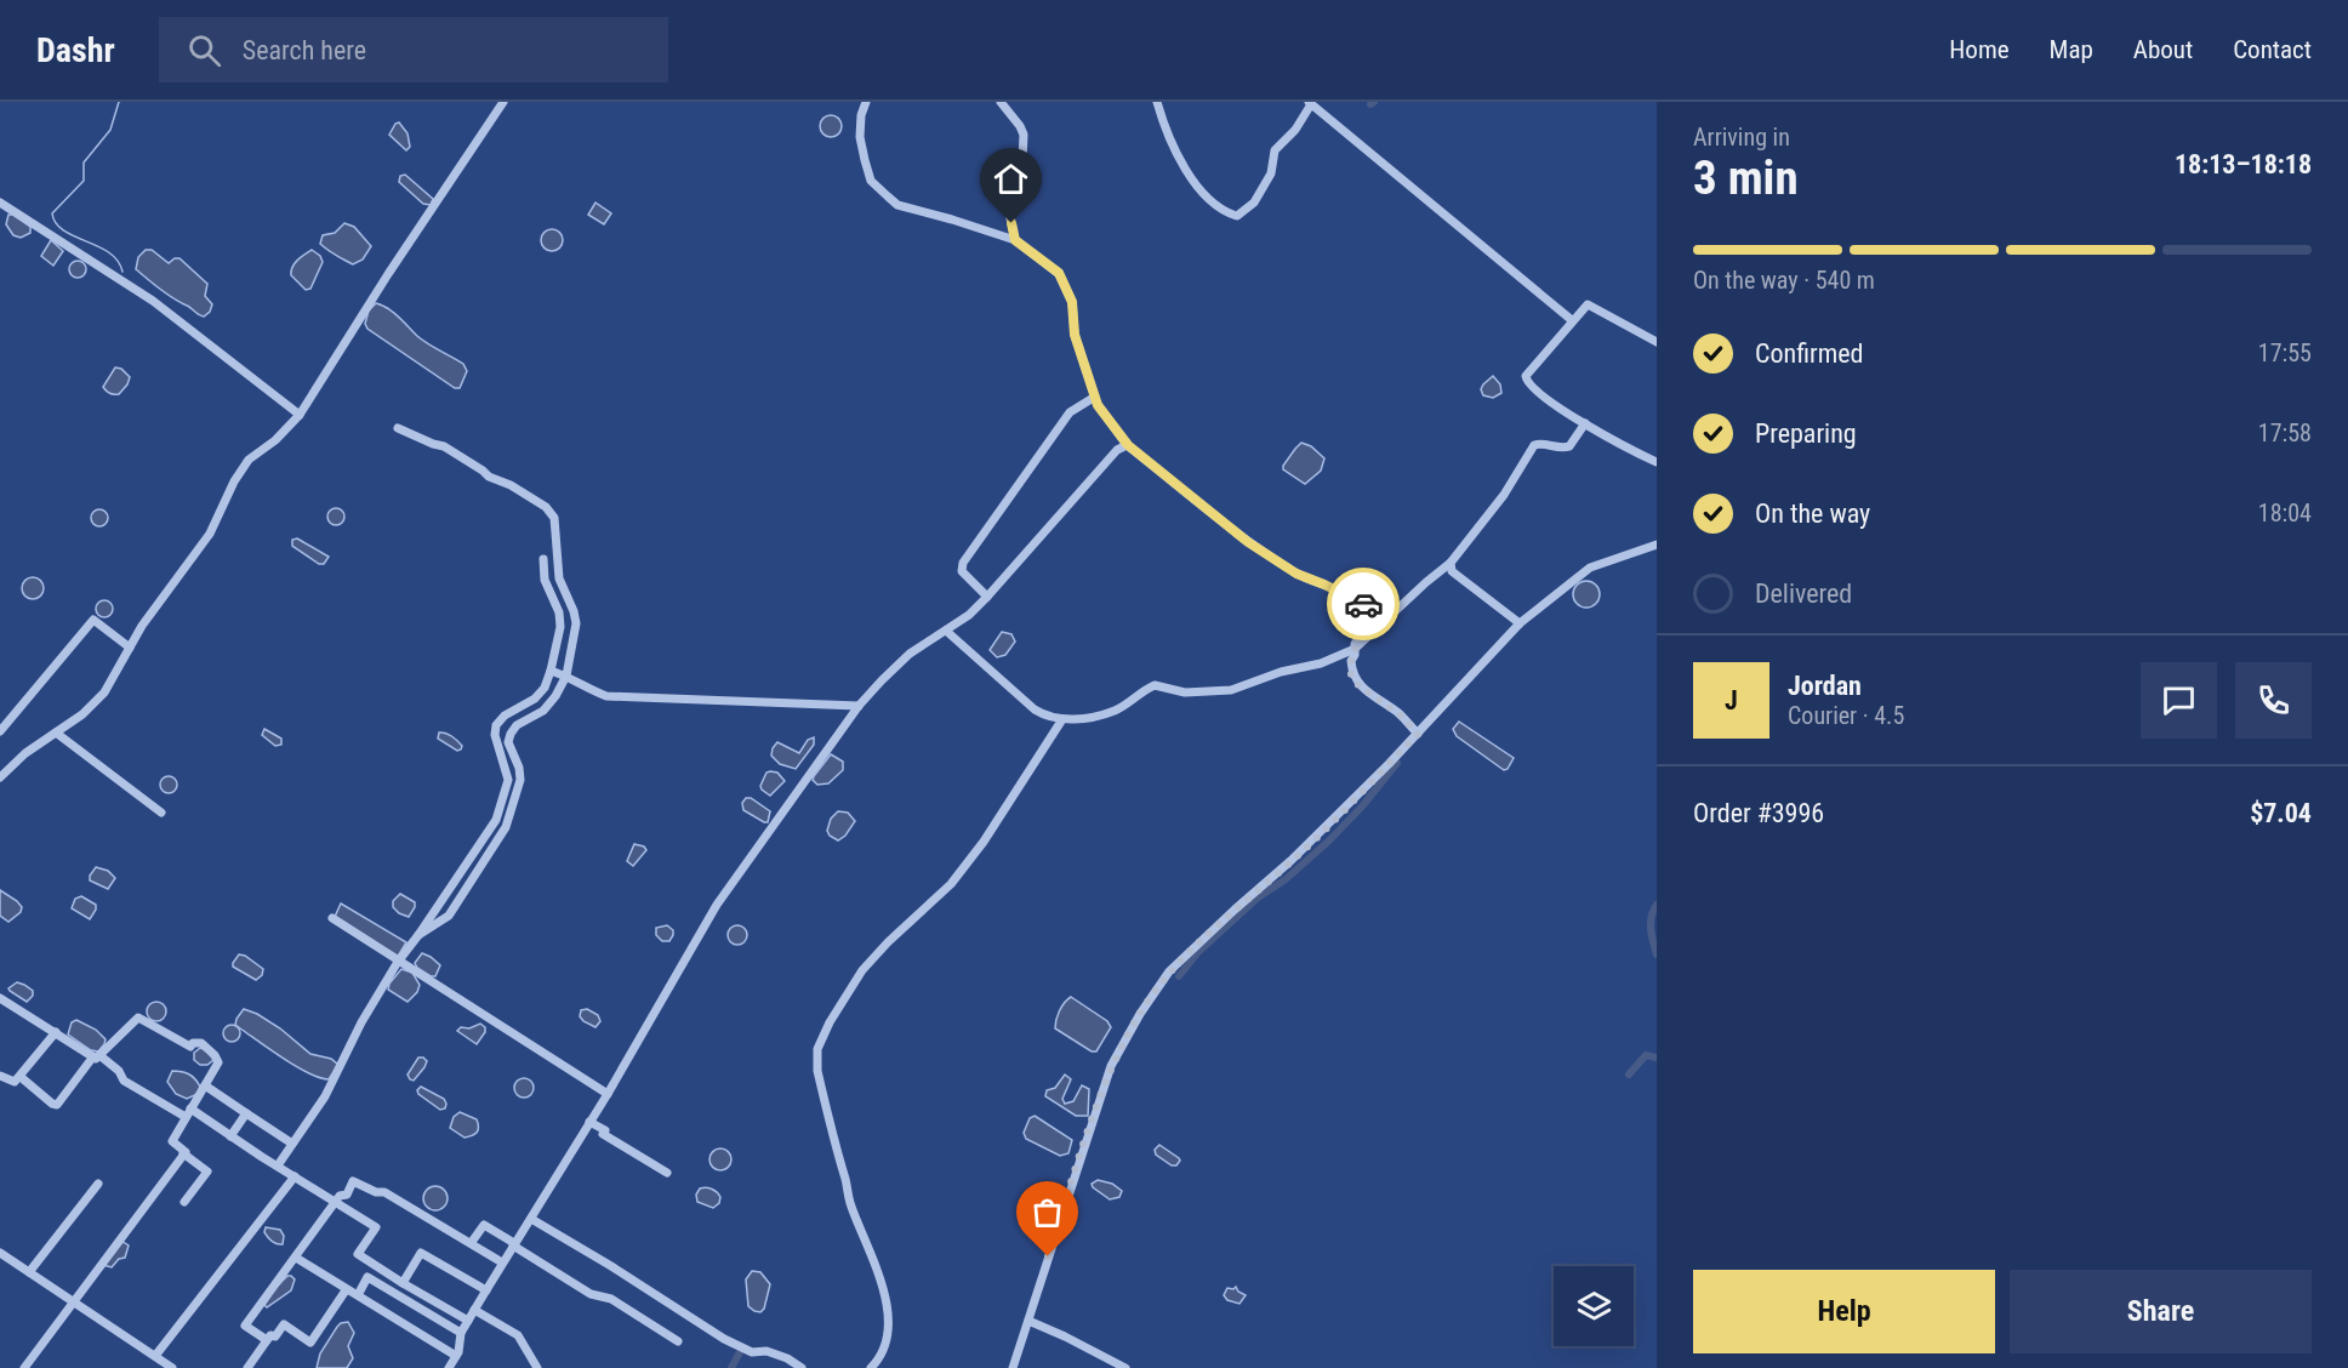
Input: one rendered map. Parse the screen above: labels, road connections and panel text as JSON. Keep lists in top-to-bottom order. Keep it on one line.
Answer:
{"page":{"header":"Dashr","search":"Search here","nav":["Home","Map","About","Contact"],"heading":["3 min","Arriving in","18:13–18:18"],"panel":["Jordan","Courier · 4.5","Order #3996","$7.04"],"bar":"On the way · 540 m","list":[["Confirmed","17:55"],["Preparing","17:58"],["On the way","18:04"],"Delivered"],"round":"J","buttons":["Help","Share"]}}
